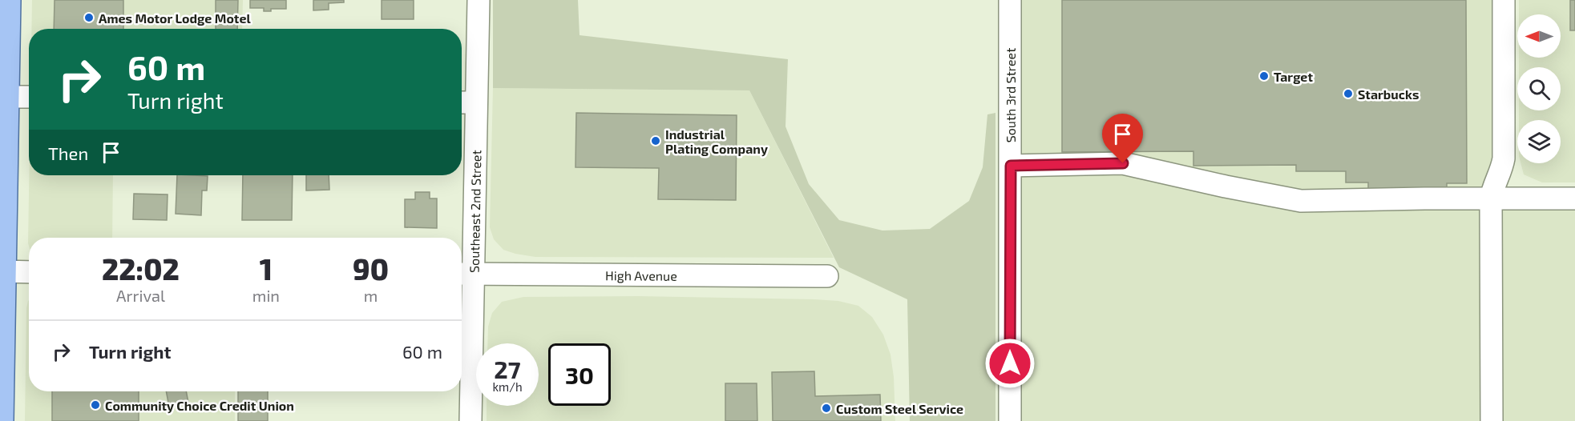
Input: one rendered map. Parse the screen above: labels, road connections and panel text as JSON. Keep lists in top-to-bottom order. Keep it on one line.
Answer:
{"streets":{"street":["South 3rd Street","Southeast 2nd Street","High Avenue"]},"crossings":[["Southeast 2nd Street","High Avenue"]],"places":["Ames Motor Lodge Motel","Target","Starbucks","Industrial Plating Company","Community Choice Credit Union","Custom Steel Service"],"north":"left","page":{"turn":["60 m","Turn right"],"then":"Then","eta":["22:02","Arrival","1","min","90","m"],"list":[{"name":"Turn right","value":"60 m"}],"speed":"27 km/h","limit":"30"}}
